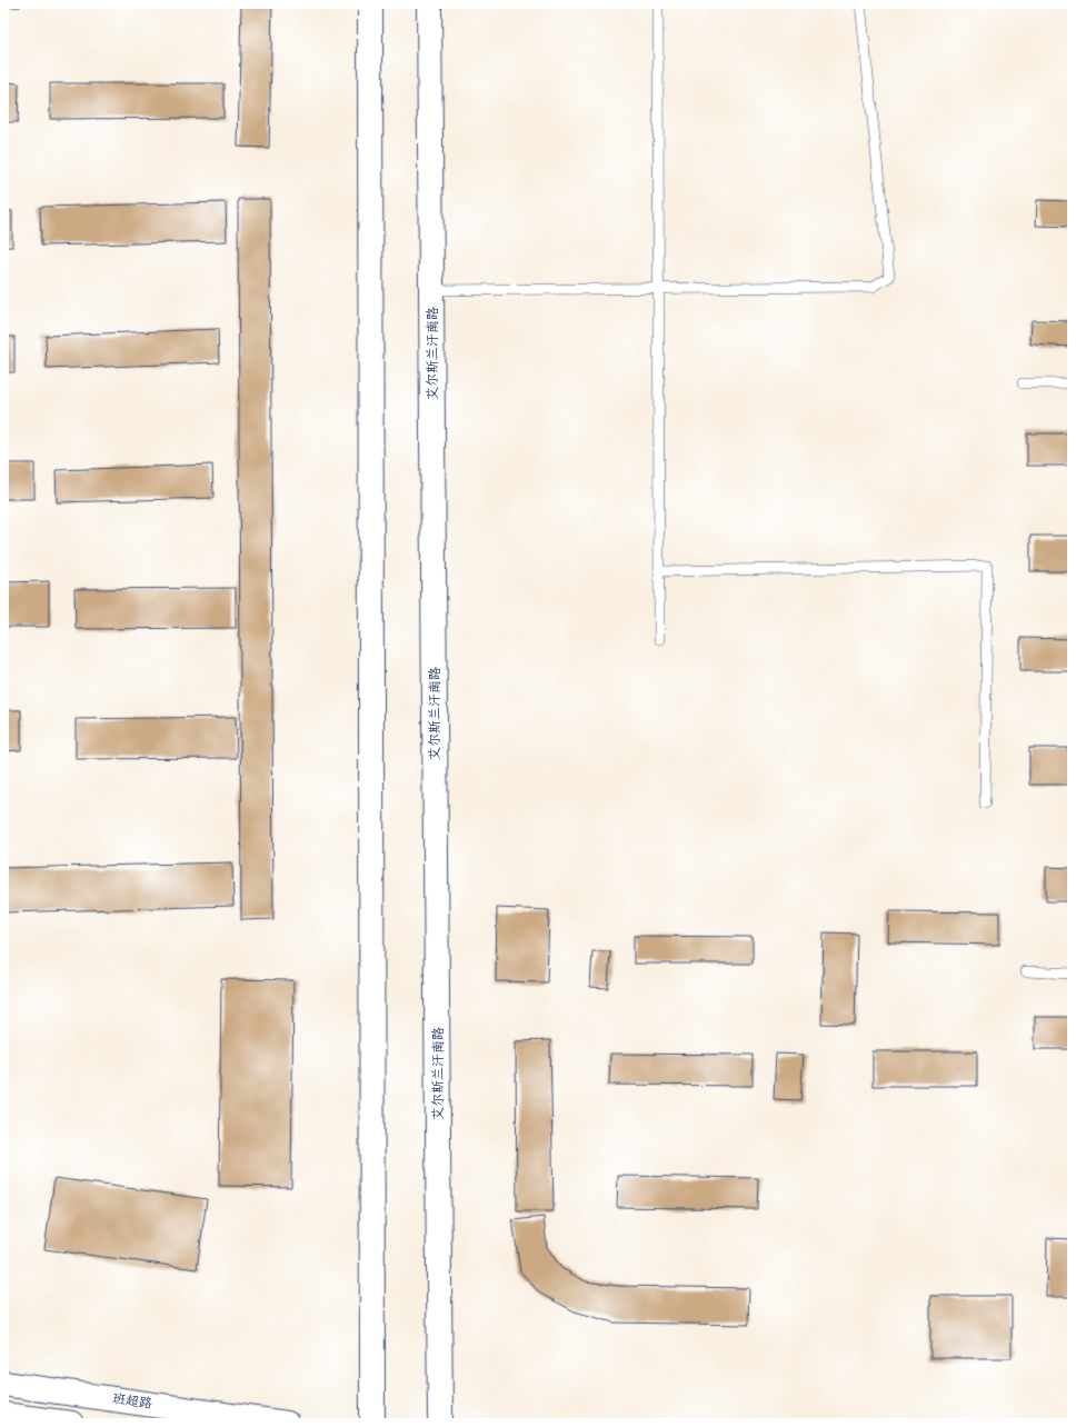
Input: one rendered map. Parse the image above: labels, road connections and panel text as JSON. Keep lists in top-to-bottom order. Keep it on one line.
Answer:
{"streets":{"main road":["艾尔斯兰汗南路","班超路"]}}
